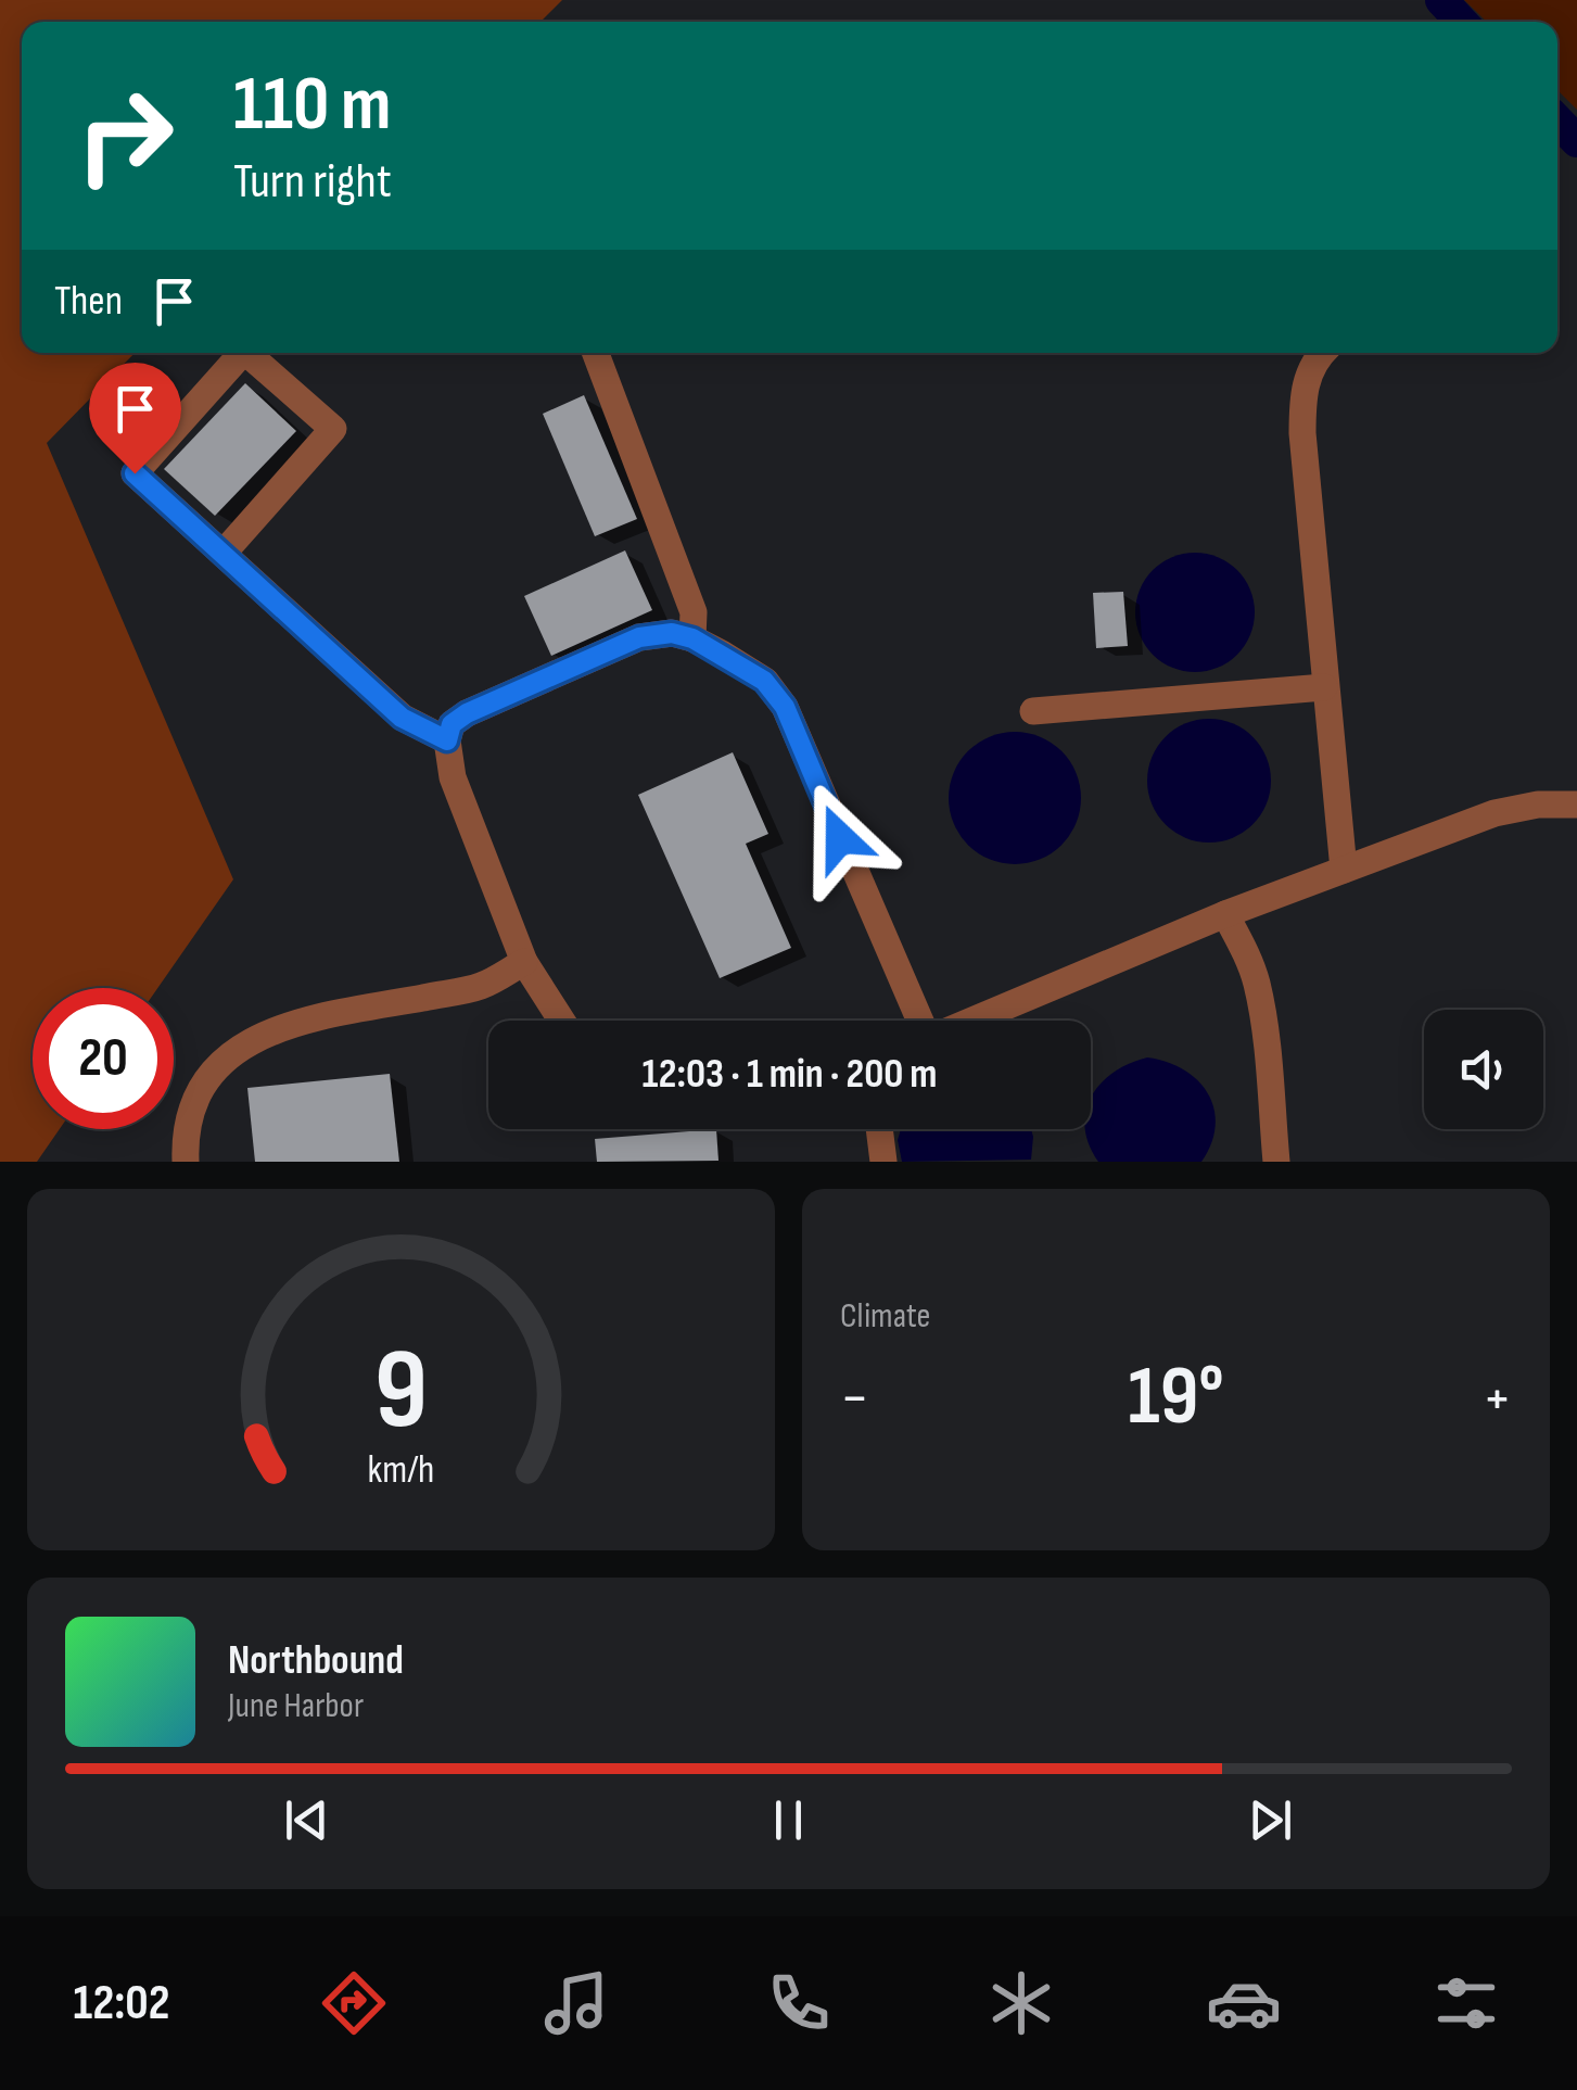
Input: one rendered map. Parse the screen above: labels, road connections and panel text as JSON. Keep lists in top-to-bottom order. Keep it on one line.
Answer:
{"page":{"turn":["110 m","Turn right"],"then":"Then","limit":"20","trip":"12:03 · 1 min · 200 m","tile":"Climate","heat":["−","19°","+"],"song":["Northbound","June Harbor"],"tabs":"12:02","gauge":["9","km/h"]}}
